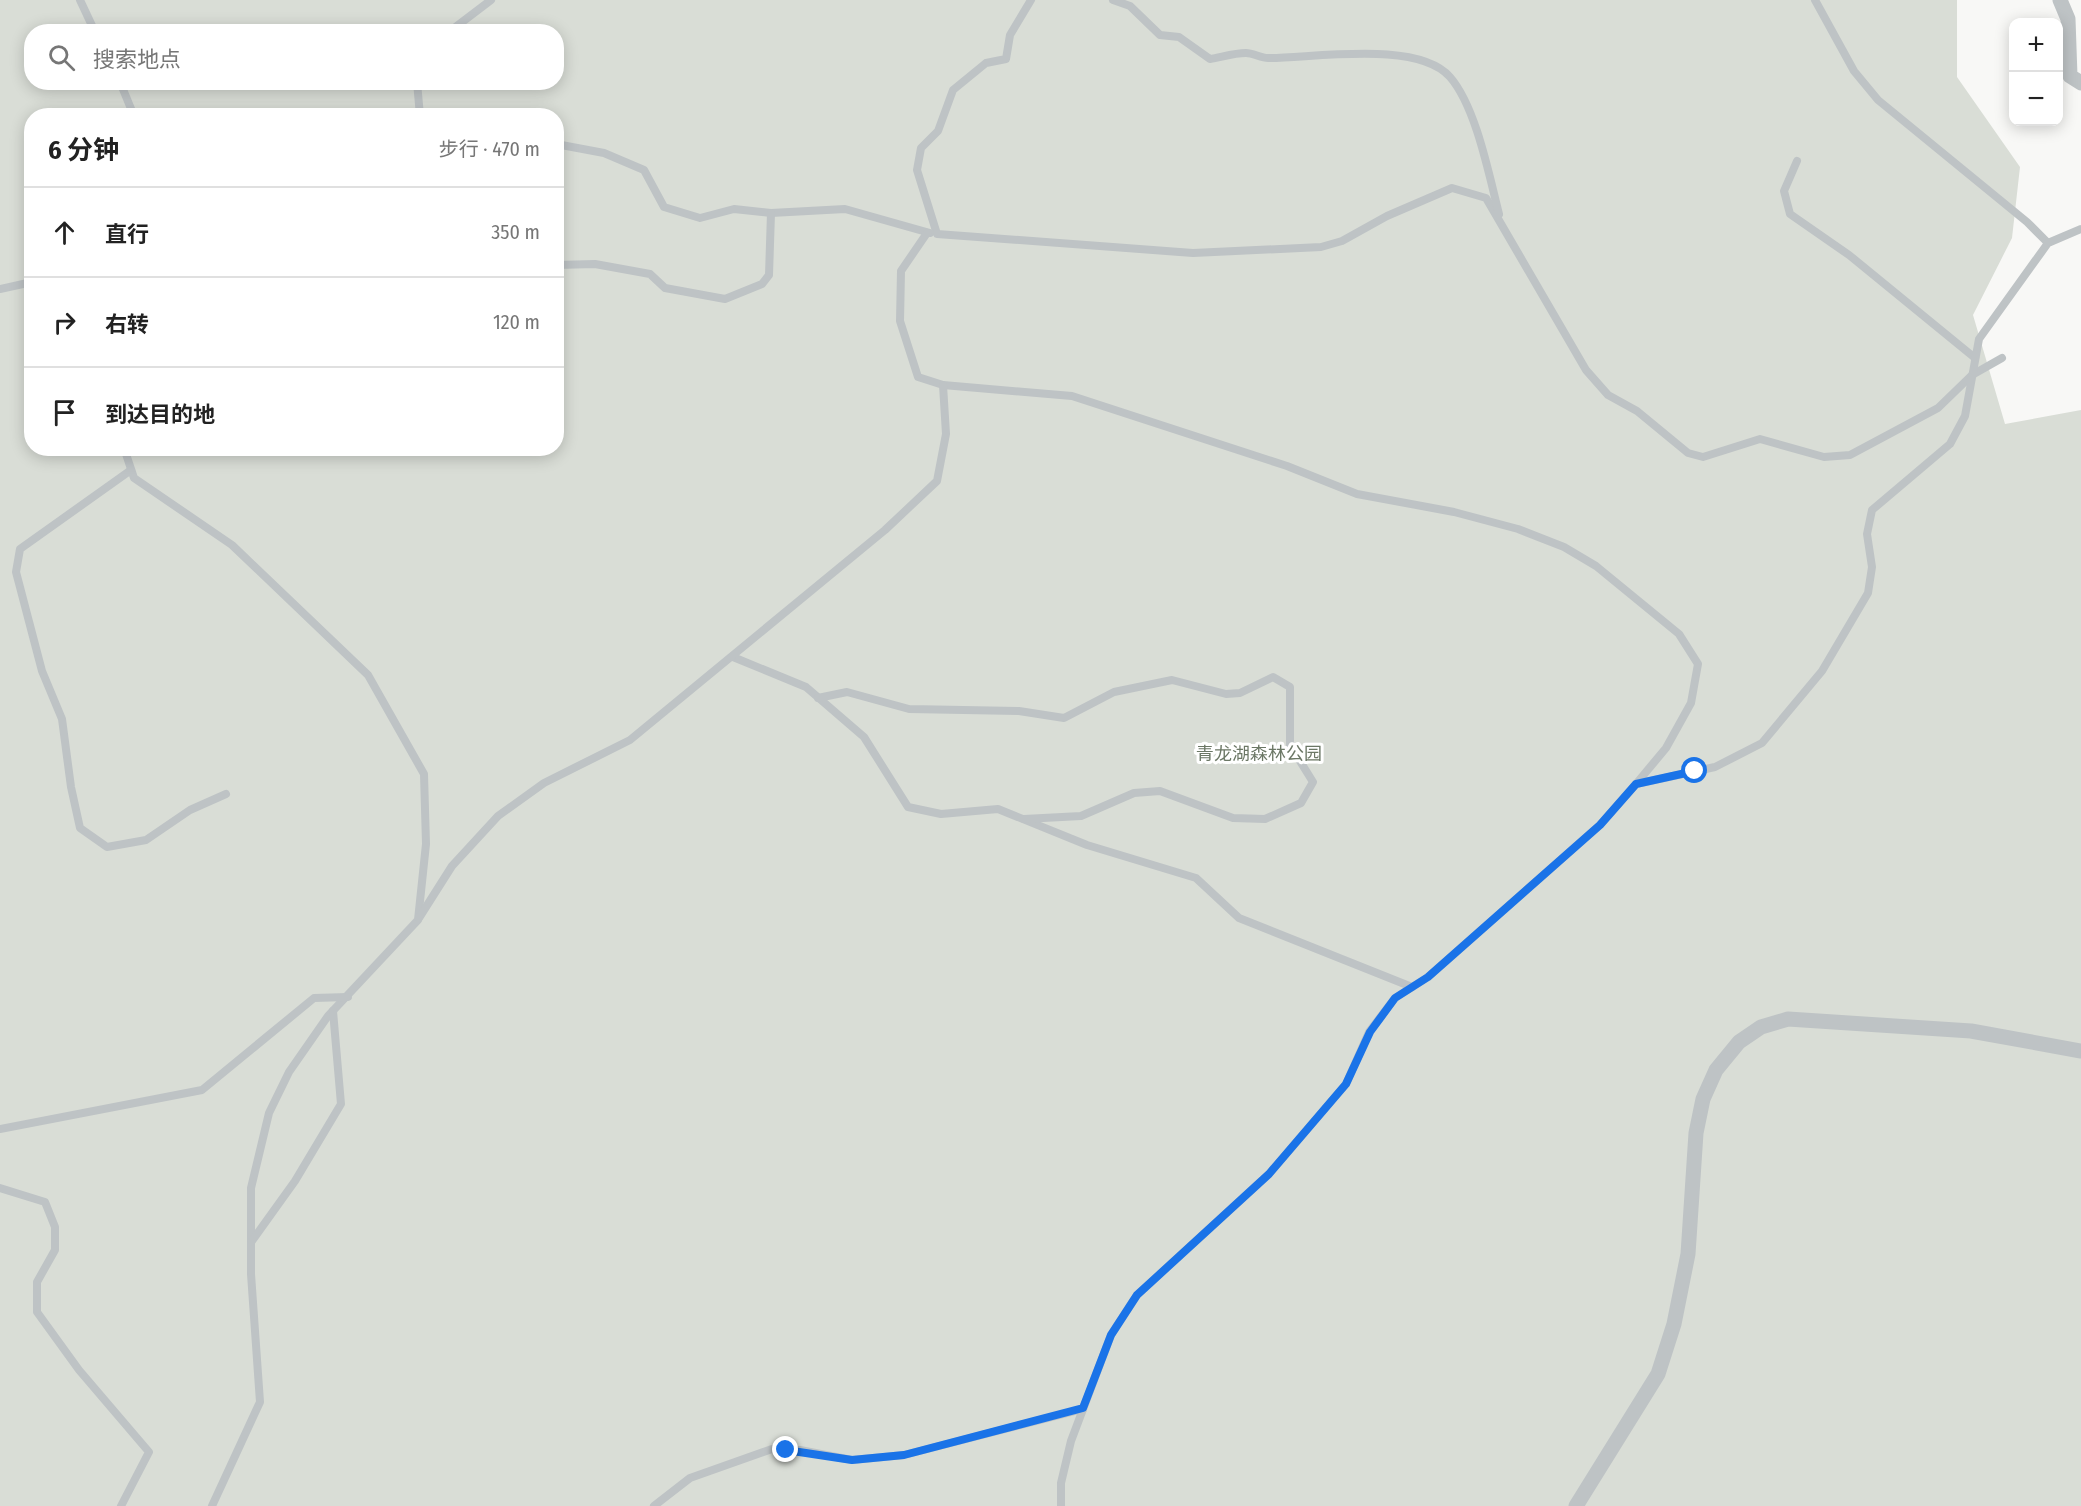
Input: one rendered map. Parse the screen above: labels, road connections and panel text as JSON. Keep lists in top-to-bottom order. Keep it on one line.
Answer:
{"parks":["青龙湖森林公园"],"page":{"map_buttons":["+","−"],"search":"搜索地点","heading":["6 分钟","步行 · 470 m"],"list":[["直行","350 m"],["右转","120 m"],"到达目的地"]}}
